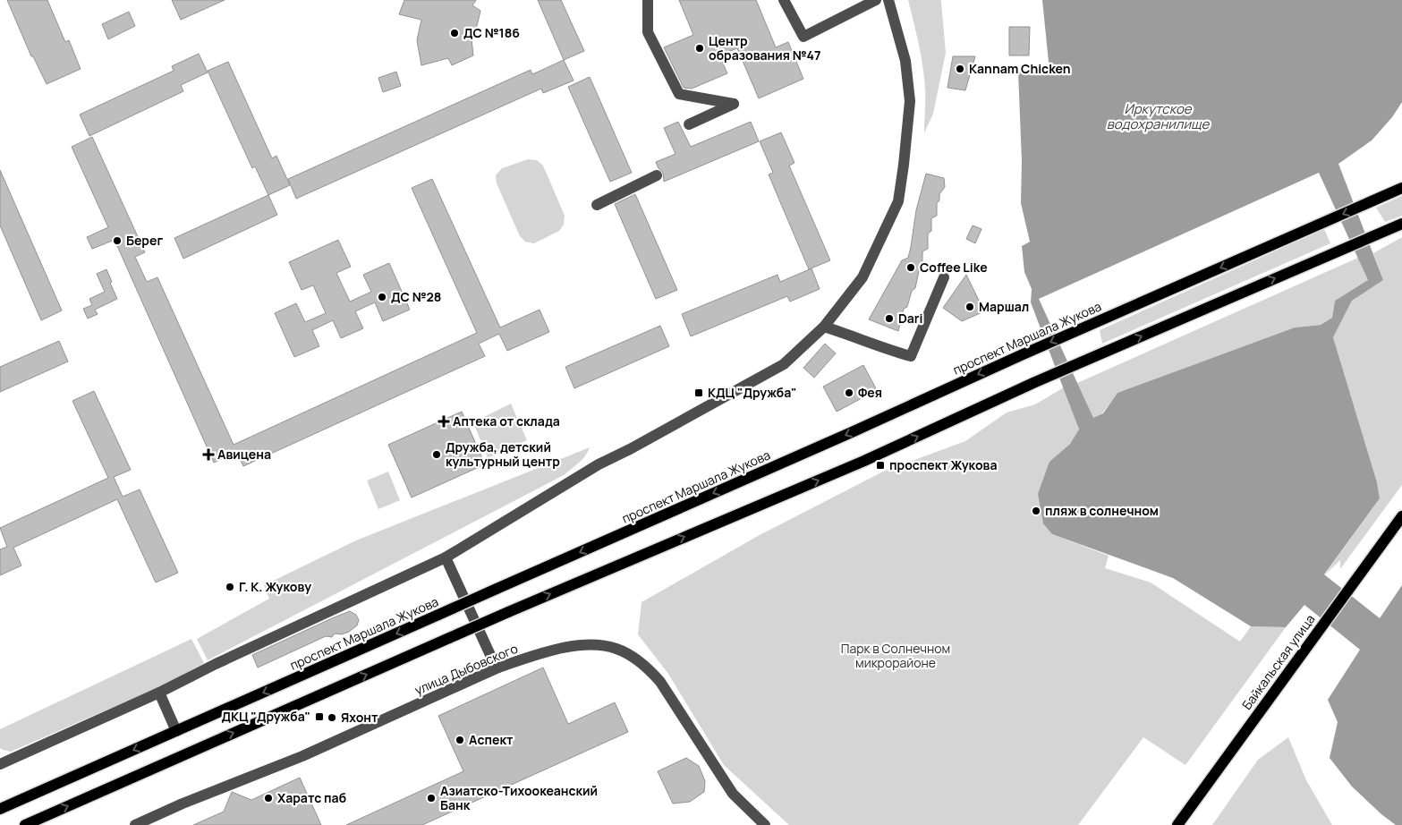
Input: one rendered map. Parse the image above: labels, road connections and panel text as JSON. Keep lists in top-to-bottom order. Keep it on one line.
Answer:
{"streets":{"main road":["проспект Маршала Жукова","Байкальская улица"],"street":["улица Дыбовского"]},"water":["Иркутское водохранилище"],"parks":["Парк в Солнечном микрорайоне"],"places":{"other":["ДС №186","Центр образования №47","Kannam Chicken","Берег","Coffee Like","ДС №28","Маршал","Dari","Фея","Дружба, детский культурный центр","пляж в солнечном","Г. К. Жукову","Яхонт","Аспект","Харатс паб","Азиатско-Тихоокеанский Банк"],"transit":["КДЦ \"Дружба\"","проспект Жукова","ДКЦ \"Дружба\""],"health":["Аптека от склада","Авицена"]}}
